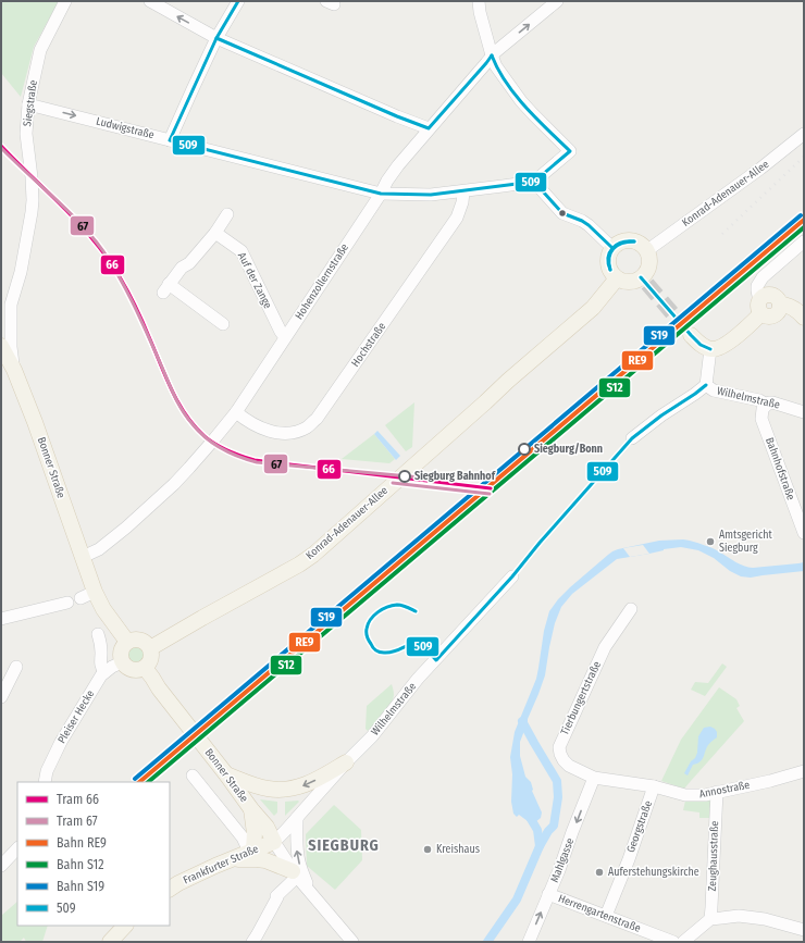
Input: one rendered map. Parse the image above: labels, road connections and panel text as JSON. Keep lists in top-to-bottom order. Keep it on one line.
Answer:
{"streets":{"main road":["Konrad-Adenauer-Allee","Bonner Straße","Frankfurter Straße"],"street":["Siegstraße","Ludwigstraße","Auf der Zange","Hohenzollernstraße","Hochstraße","Wilhelmstraße","Bahnhofstraße","Tierbungertstraße","Pleiser Hecke","Annostraße","Georgstraße","Zeughausstraße","Mahlgasse","Herrengartenstraße"]},"crossings":[["Siegstraße","Ludwigstraße"],["Ludwigstraße","Hohenzollernstraße"],["Ludwigstraße","Hochstraße"],["Konrad-Adenauer-Allee","Bonner Straße"],["Konrad-Adenauer-Allee","Pleiser Hecke"],["Auf der Zange","Hohenzollernstraße"],["Hohenzollernstraße","Hochstraße"],["Hohenzollernstraße","Bonner Straße"],["Wilhelmstraße","Bonner Straße"],["Wilhelmstraße","Bahnhofstraße"],["Wilhelmstraße","Frankfurter Straße"],["Bonner Straße","Pleiser Hecke"],["Bonner Straße","Frankfurter Straße"],["Tierbungertstraße","Annostraße"],["Tierbungertstraße","Mahlgasse"],["Annostraße","Georgstraße"],["Annostraße","Zeughausstraße"],["Annostraße","Mahlgasse"],["Georgstraße","Herrengartenstraße"],["Mahlgasse","Herrengartenstraße"]],"districts":["SIEGBURG"],"places":["Siegburg/Bonn","Siegburg Bahnhof","Amtsgericht Siegburg","Kreishaus","Auferstehungskirche"],"lines":["transit line 509","tram line 66","tram line 67","rail line S19","rail line RE9","rail line S12"],"legend":["Tram 66","Tram 67","Bahn RE9","Bahn S12","Bahn S19","509"]}
